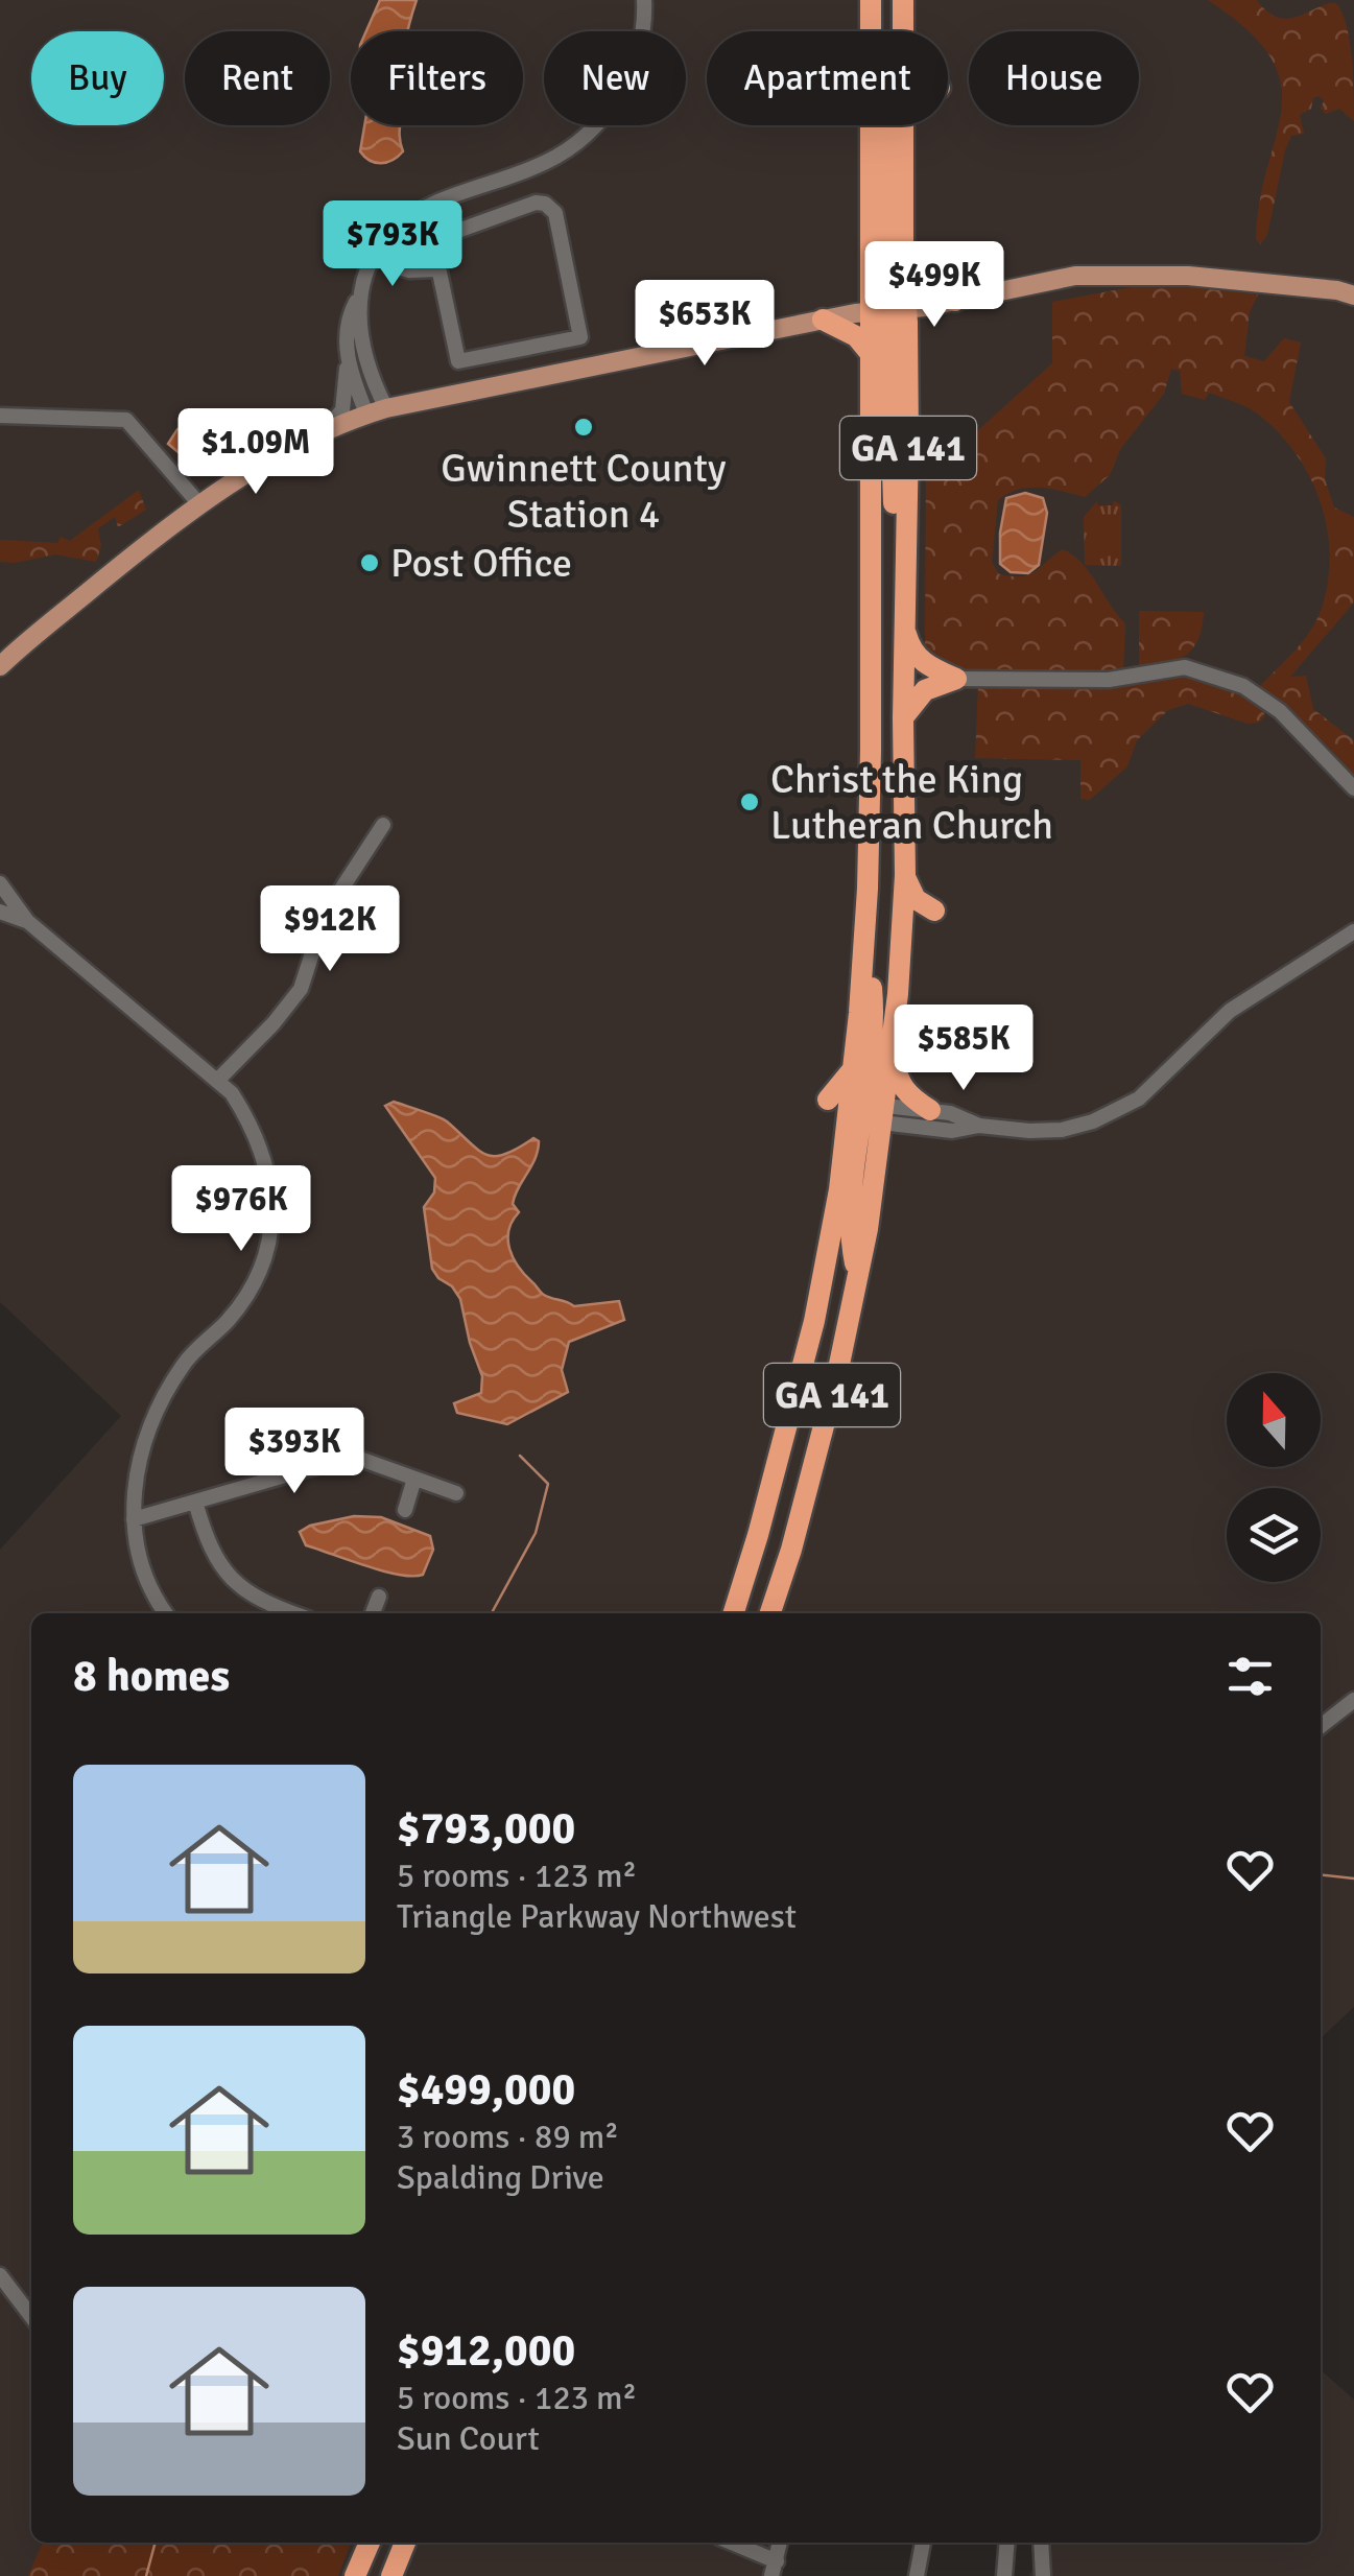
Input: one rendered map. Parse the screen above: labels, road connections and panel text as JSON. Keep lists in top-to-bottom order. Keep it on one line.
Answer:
{"streets":{"highway":["GA 141"]},"places":["Gwinnett County Station 4","Post Office","Christ the King Lutheran Church"],"north":"top","page":{"chip":["Buy","Rent","Filters","New","Apartment","House"],"price":["$793K","$499K","$653K","$1.09M","$912K","$585K","$976K","$393K"],"heading":"8 homes","list":[{"name":"$793,000","note":"5 rooms · 123 m² · Triangle Parkway Northwest"},{"name":"$499,000","note":"3 rooms · 89 m² · Spalding Drive"},{"name":"$912,000","note":"5 rooms · 123 m² · Sun Court"}]}}
